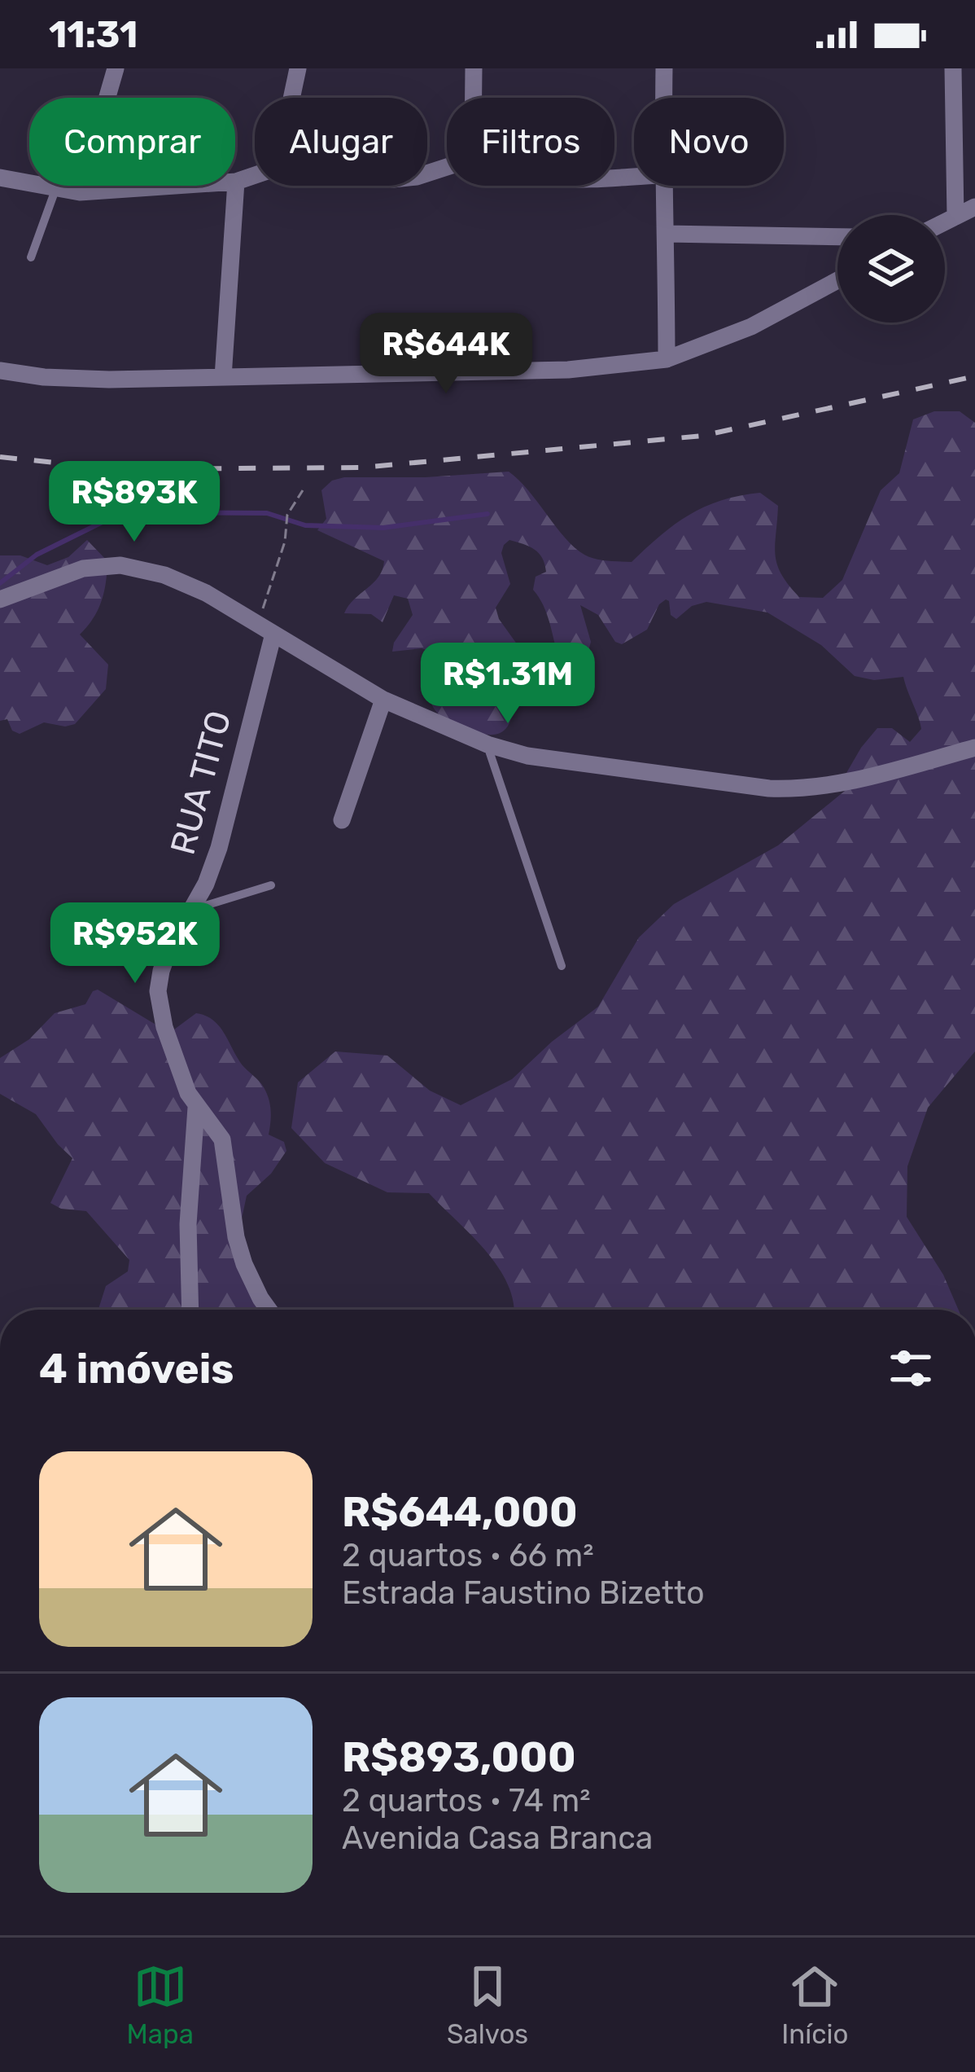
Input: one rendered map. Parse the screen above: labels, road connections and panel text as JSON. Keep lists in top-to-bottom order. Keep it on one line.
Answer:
{"streets":{"street":["RUA TITO"]},"page":{"status":"11:31","chip":["Comprar","Alugar","Filtros","Novo"],"price":["R$644K","R$893K","R$1.31M","R$952K"],"heading":"4 imóveis","list":[{"name":"R$644,000","note":"2 quartos · 66 m² · Estrada Faustino Bizetto"},{"name":"R$893,000","note":"2 quartos · 74 m² · Avenida Casa Branca"}],"tabs":["Mapa","Salvos","Início"]}}
